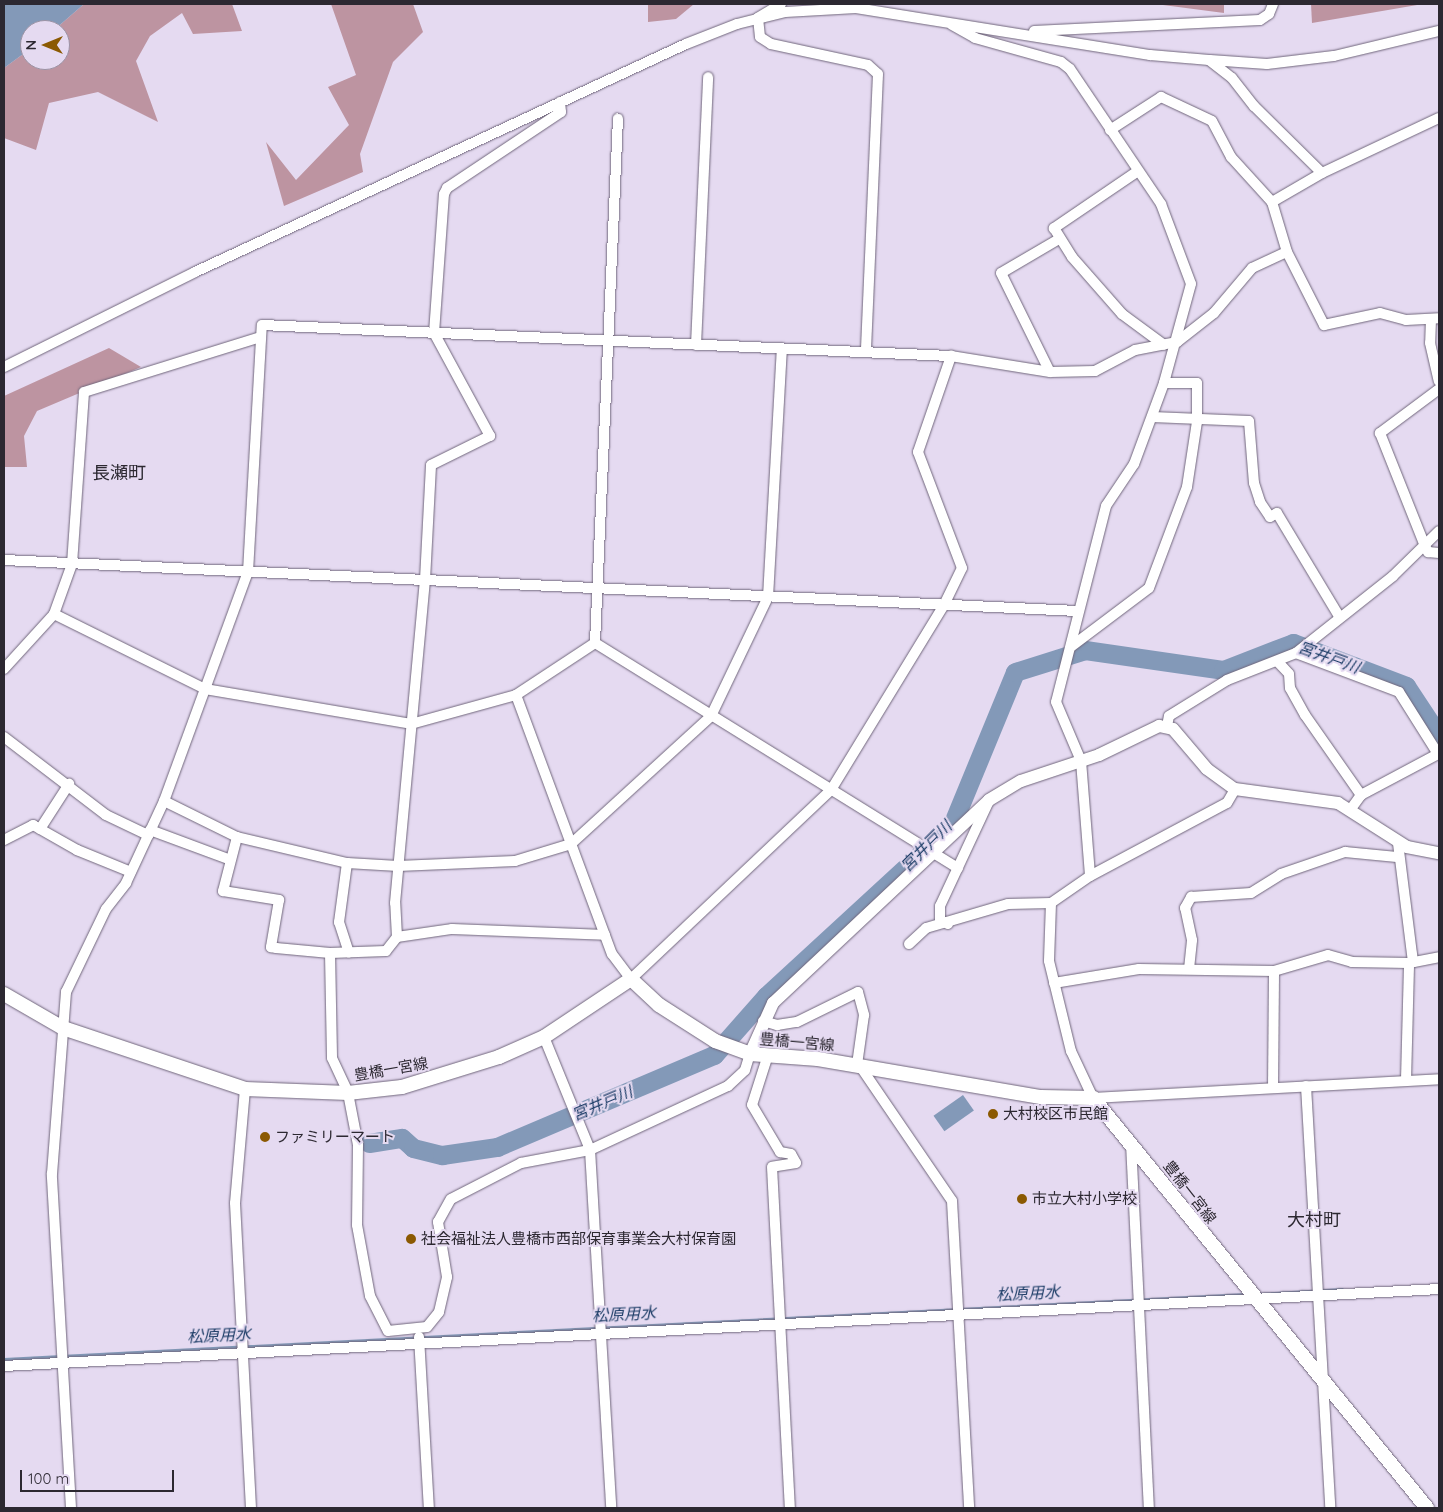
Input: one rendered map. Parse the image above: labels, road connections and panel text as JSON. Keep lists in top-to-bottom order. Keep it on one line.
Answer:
{"streets":{"main road":["豊橋一宮線"]},"districts":["長瀬町","大村町"],"water":["宮井戸川","松原用水"],"places":["大村校区市民館","ファミリーマート","市立大村小学校","社会福祉法人豊橋市西部保育事業会大村保育園"],"scale_bar":"100 m","north":"left"}
